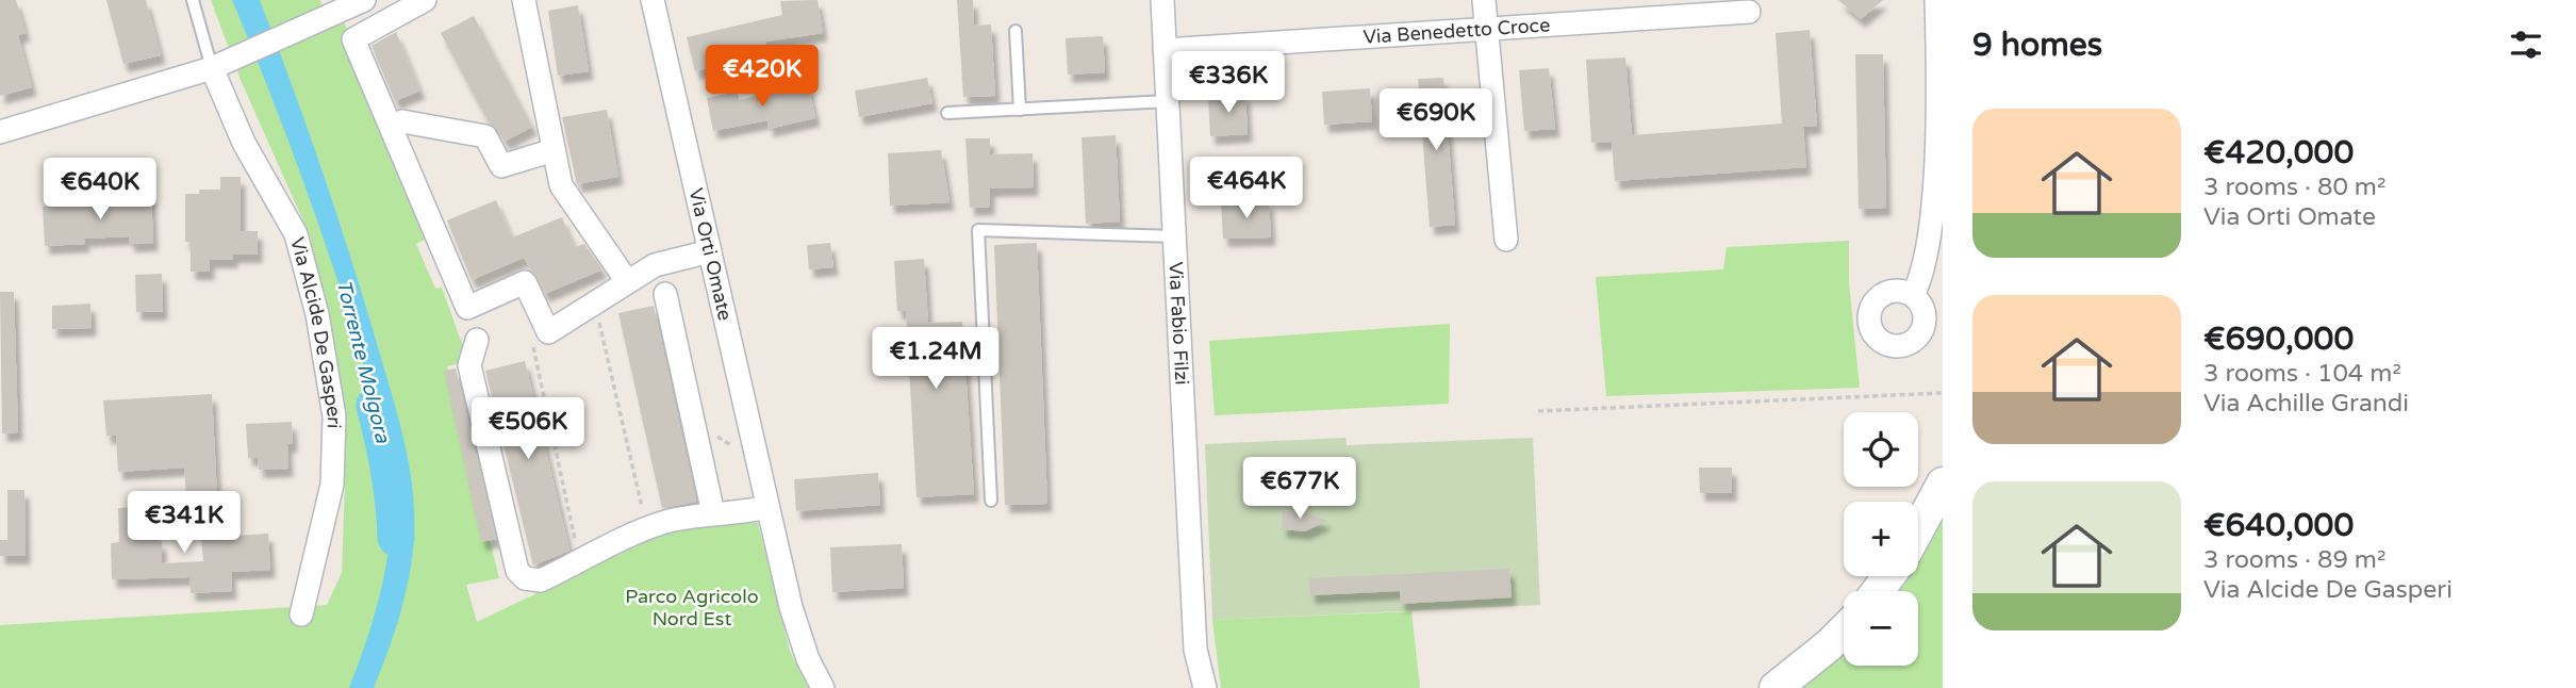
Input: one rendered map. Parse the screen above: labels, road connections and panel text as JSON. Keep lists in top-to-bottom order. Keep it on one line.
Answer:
{"streets":{"street":["Via Benedetto Croce","Via Orti Omate","Via Fabio Filzi","Via Alcide De Gasperi"]},"crossings":[["Via Benedetto Croce","Via Fabio Filzi"]],"water":["Torrente Molgora"],"parks":["Parco Agricolo Nord Est"],"page":{"heading":"9 homes","price":["€420K","€336K","€690K","€464K","€640K","€1.24M","€506K","€677K","€341K"],"list":[{"name":"€420,000","note":"3 rooms · 80 m² · Via Orti Omate"},{"name":"€690,000","note":"3 rooms · 104 m² · Via Achille Grandi"},{"name":"€640,000","note":"3 rooms · 89 m² · Via Alcide De Gasperi"}],"map_buttons":["+","−"]}}
